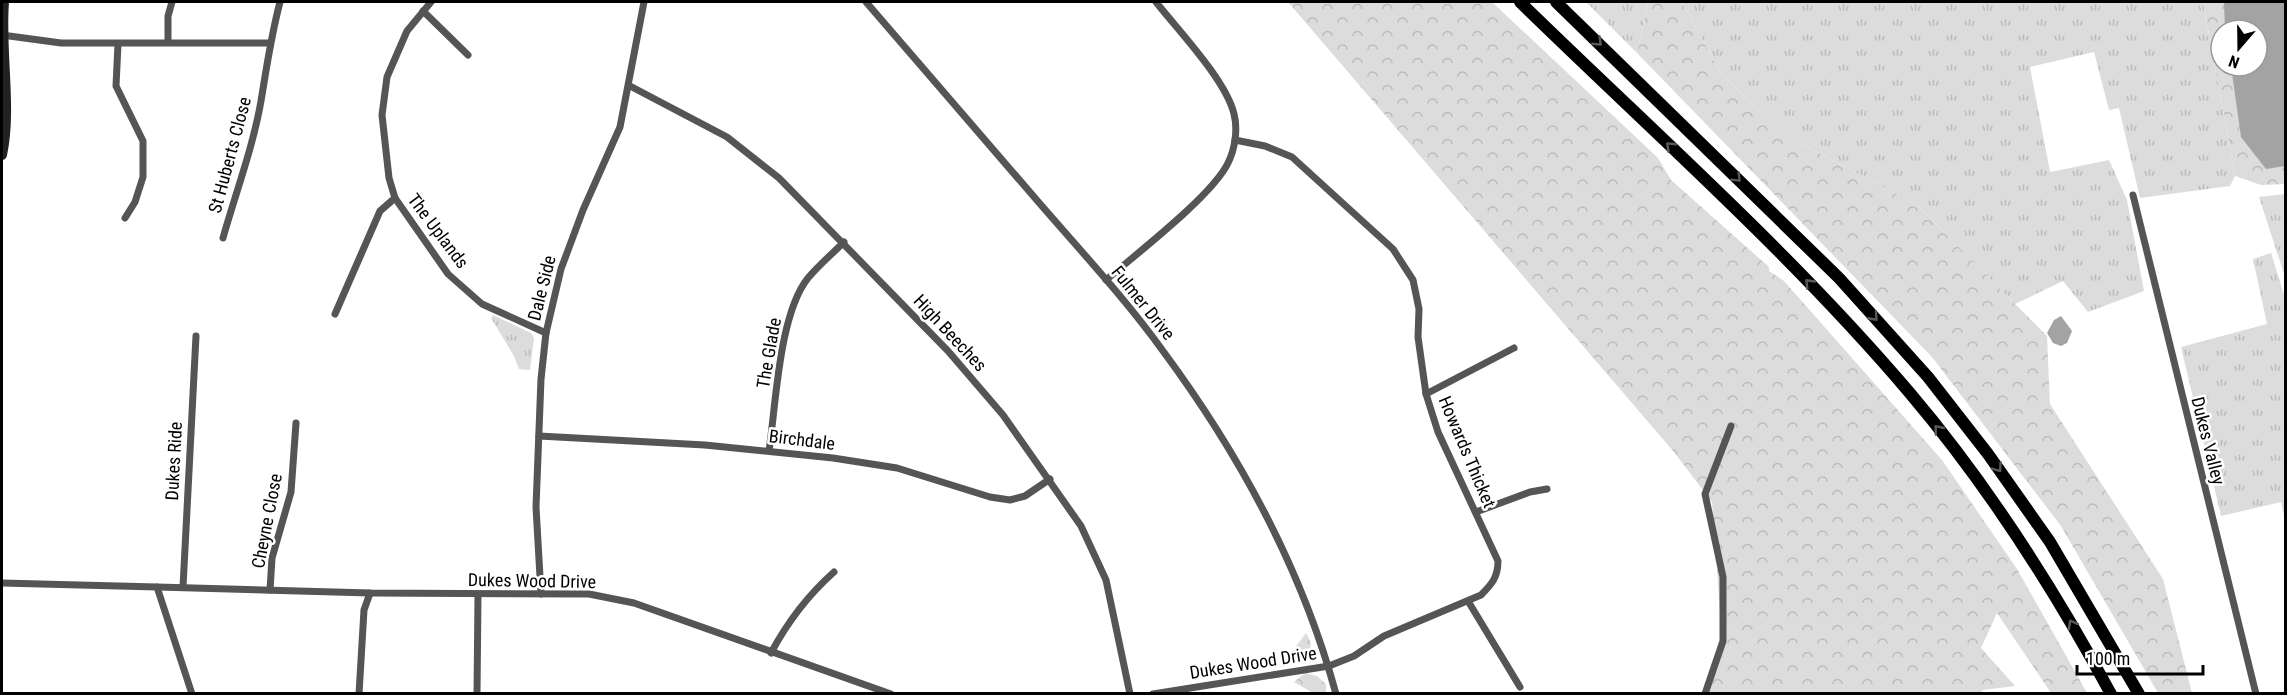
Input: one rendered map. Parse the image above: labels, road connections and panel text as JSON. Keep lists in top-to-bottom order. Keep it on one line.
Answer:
{"streets":{"street":["St Huberts Close","The Uplands","Dale Side","Fulmer Drive","High Beeches","The Glade","Birchdale","Dukes Valley","Howards Thicket","Dukes Ride","Cheyne Close","Dukes Wood Drive"]},"crossings":[["The Uplands","Dale Side"],["Dale Side","High Beeches"],["Dale Side","Birchdale"],["Dale Side","Dukes Wood Drive"],["Fulmer Drive","Howards Thicket"],["Fulmer Drive","Dukes Wood Drive"],["High Beeches","The Glade"],["High Beeches","Birchdale"],["The Glade","Birchdale"],["Howards Thicket","Dukes Wood Drive"],["Dukes Ride","Dukes Wood Drive"],["Cheyne Close","Dukes Wood Drive"]],"scale_bar":"100 m","north":"bottom"}
